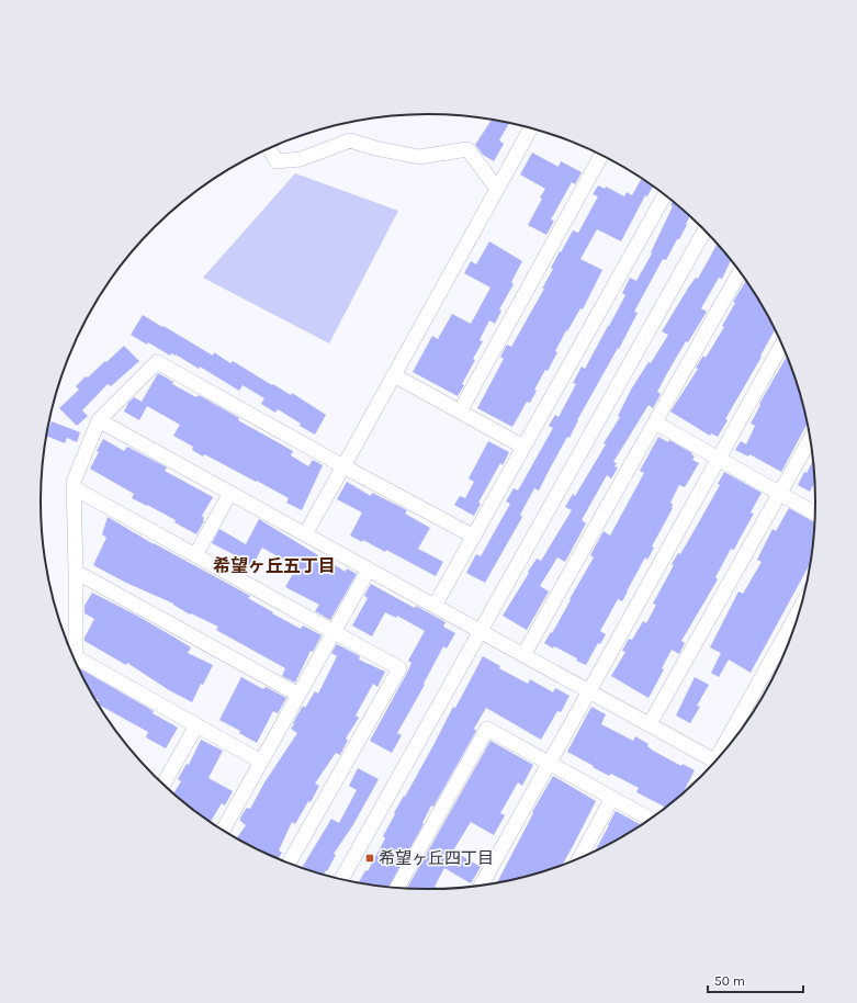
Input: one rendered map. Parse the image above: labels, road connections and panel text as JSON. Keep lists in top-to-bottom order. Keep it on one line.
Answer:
{"districts":["希望ヶ丘五丁目"],"places":{"transit":["希望ヶ丘四丁目"]},"scale_bar":"50 m"}
